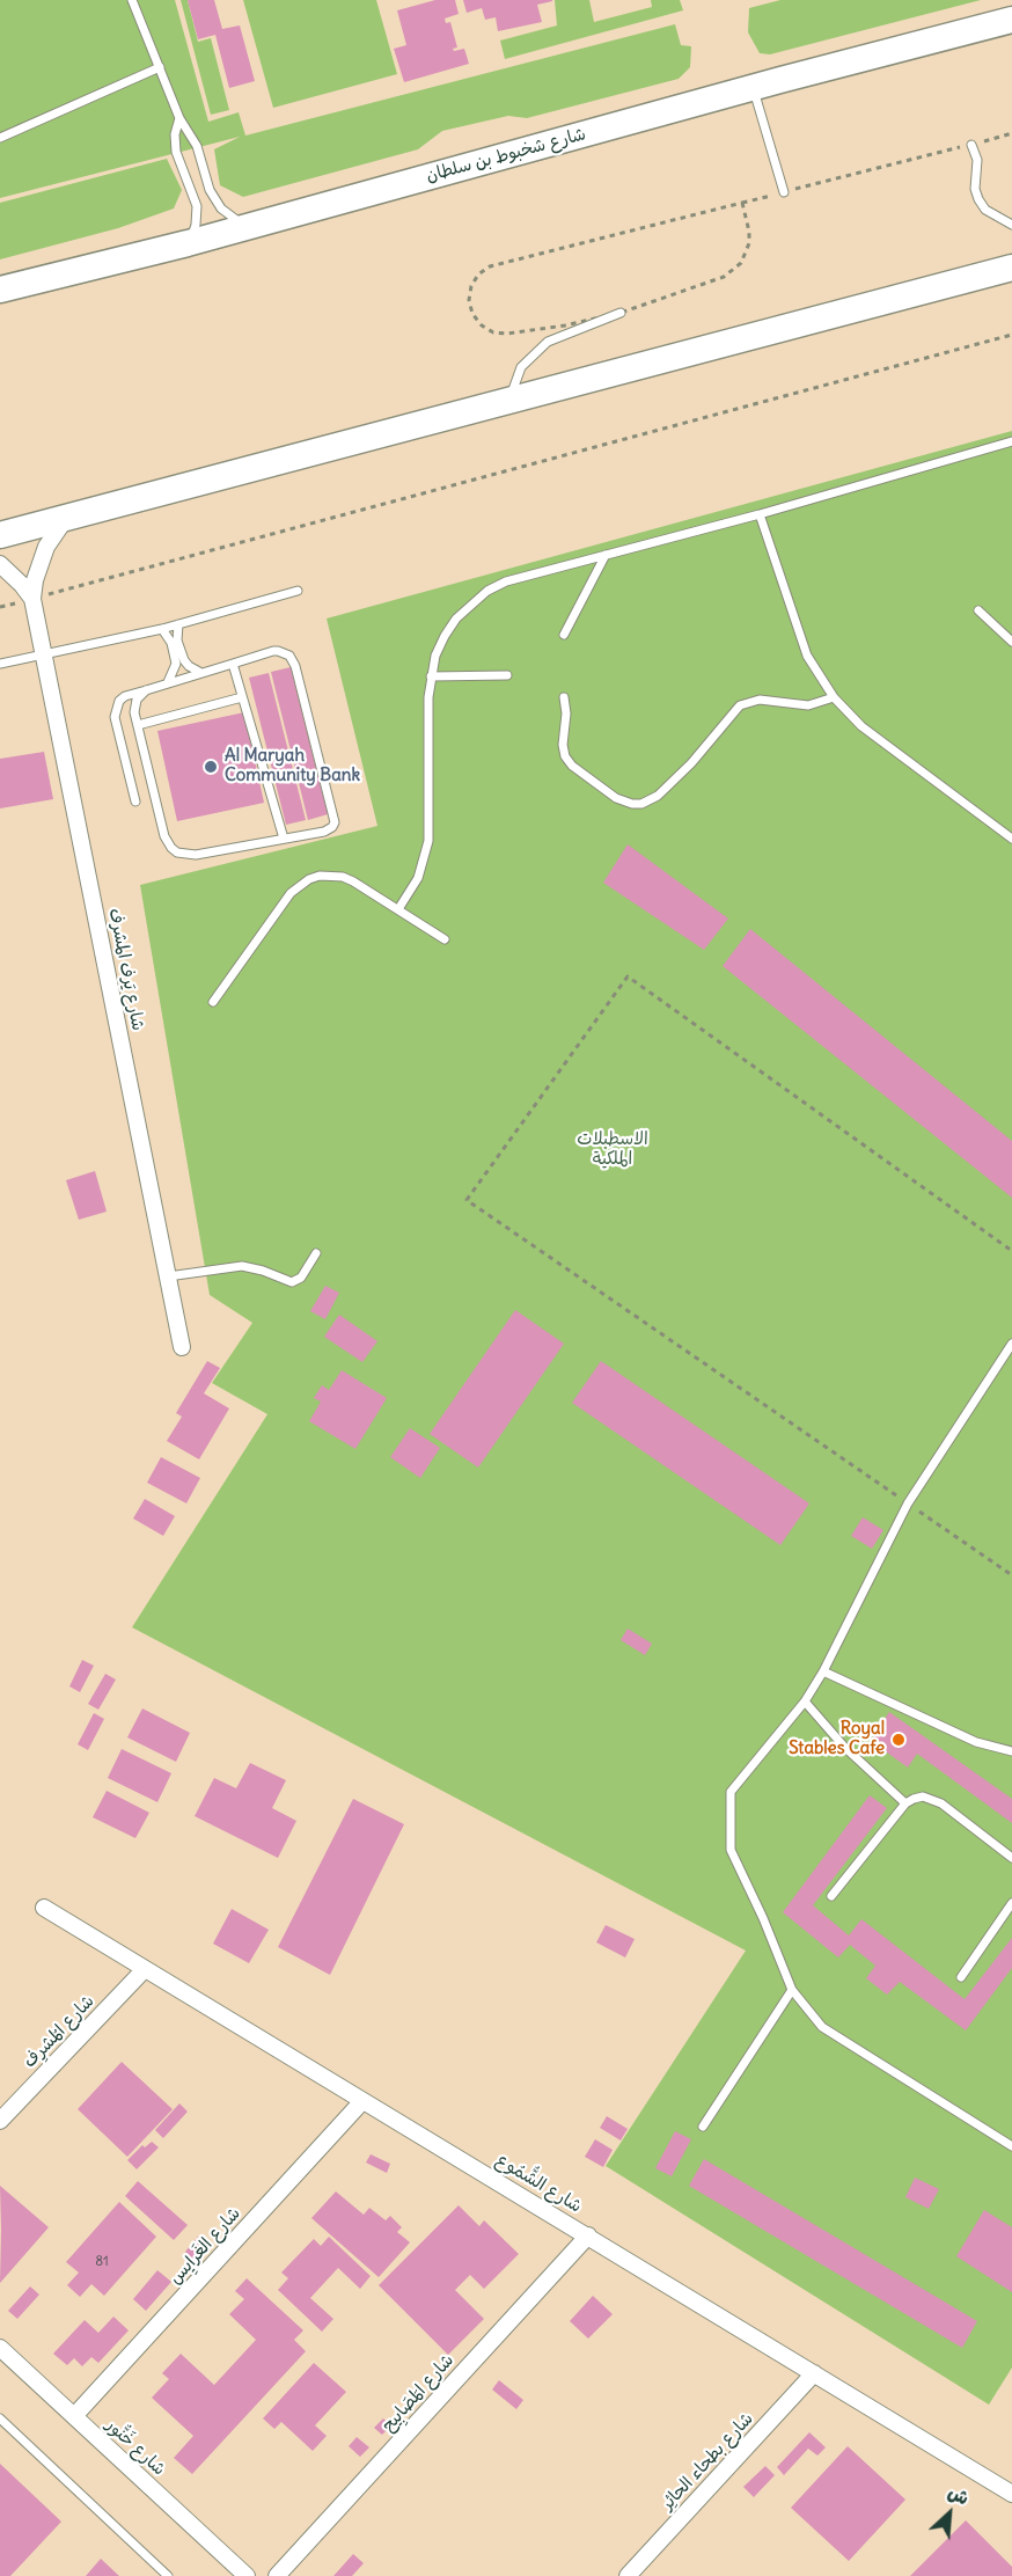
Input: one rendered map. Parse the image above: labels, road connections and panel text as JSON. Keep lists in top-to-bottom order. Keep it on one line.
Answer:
{"streets":{"main road":["شارع شخبوط بن سلطان"],"street":["شارع يَرف المشرف","شارع المُشرِف","شارع الشُّمُوع","شارع الغَرايِس","شارع المَصَابِيح","شارع خَنُّور","شارع بطحاء الحائِر"]},"crossings":[["شارع المُشرِف","شارع الشُّمُوع"],["شارع الشُّمُوع","شارع الغَرايِس"],["شارع الشُّمُوع","شارع المَصَابِيح"],["شارع الشُّمُوع","شارع بطحاء الحائِر"],["شارع الغَرايِس","شارع خَنُّور"]],"parks":["الاسطبلات الملكية"],"places":["Al Maryah Community Bank","Royal Stables Cafe"],"house_numbers":["81"],"north":"top right"}
